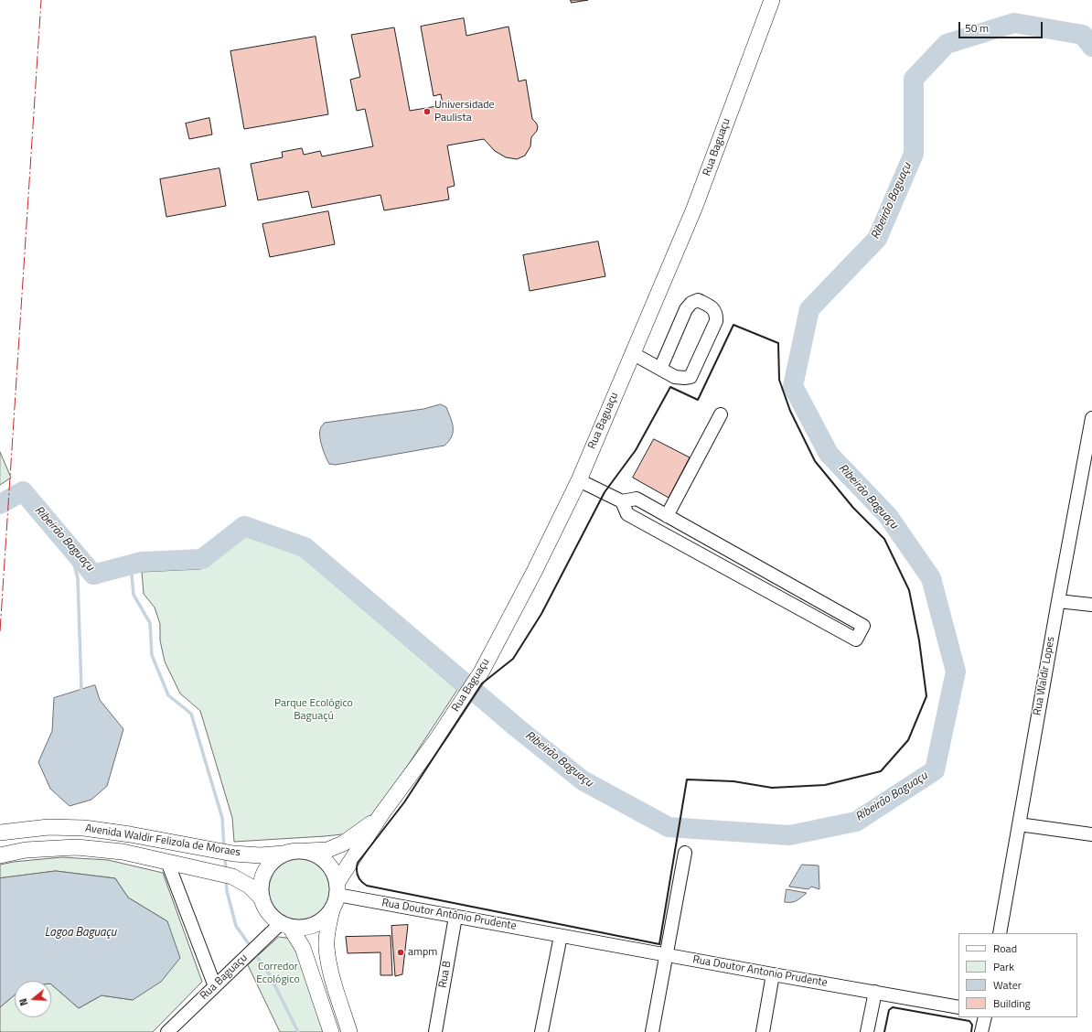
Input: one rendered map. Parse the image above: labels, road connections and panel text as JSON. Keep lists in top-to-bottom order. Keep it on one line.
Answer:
{"streets":{"main road":["Rua Baguaçu","Avenida Waldir Felizola de Moraes"],"street":["Rua Waldir Lopes","Rua Doutor Antônio Prudente","Rua Doutor Antonio Prudente","Rua B"]},"crossings":[["Rua Baguaçu","Avenida Waldir Felizola de Moraes"],["Rua Baguaçu","Rua Doutor Antônio Prudente"],["Avenida Waldir Felizola de Moraes","Rua Doutor Antônio Prudente"],["Rua Doutor Antônio Prudente","Rua Doutor Antonio Prudente"],["Rua Doutor Antônio Prudente","Rua B"]],"water":["Ribeirão Baguaçu","Lagoa Baguaçu"],"parks":["Parque Ecológico Baguaçú","Corredor Ecológico"],"places":["Universidade Paulista","ampm"],"legend":["Road","Park","Water","Building"],"scale_bar":"50 m","north":"left"}
